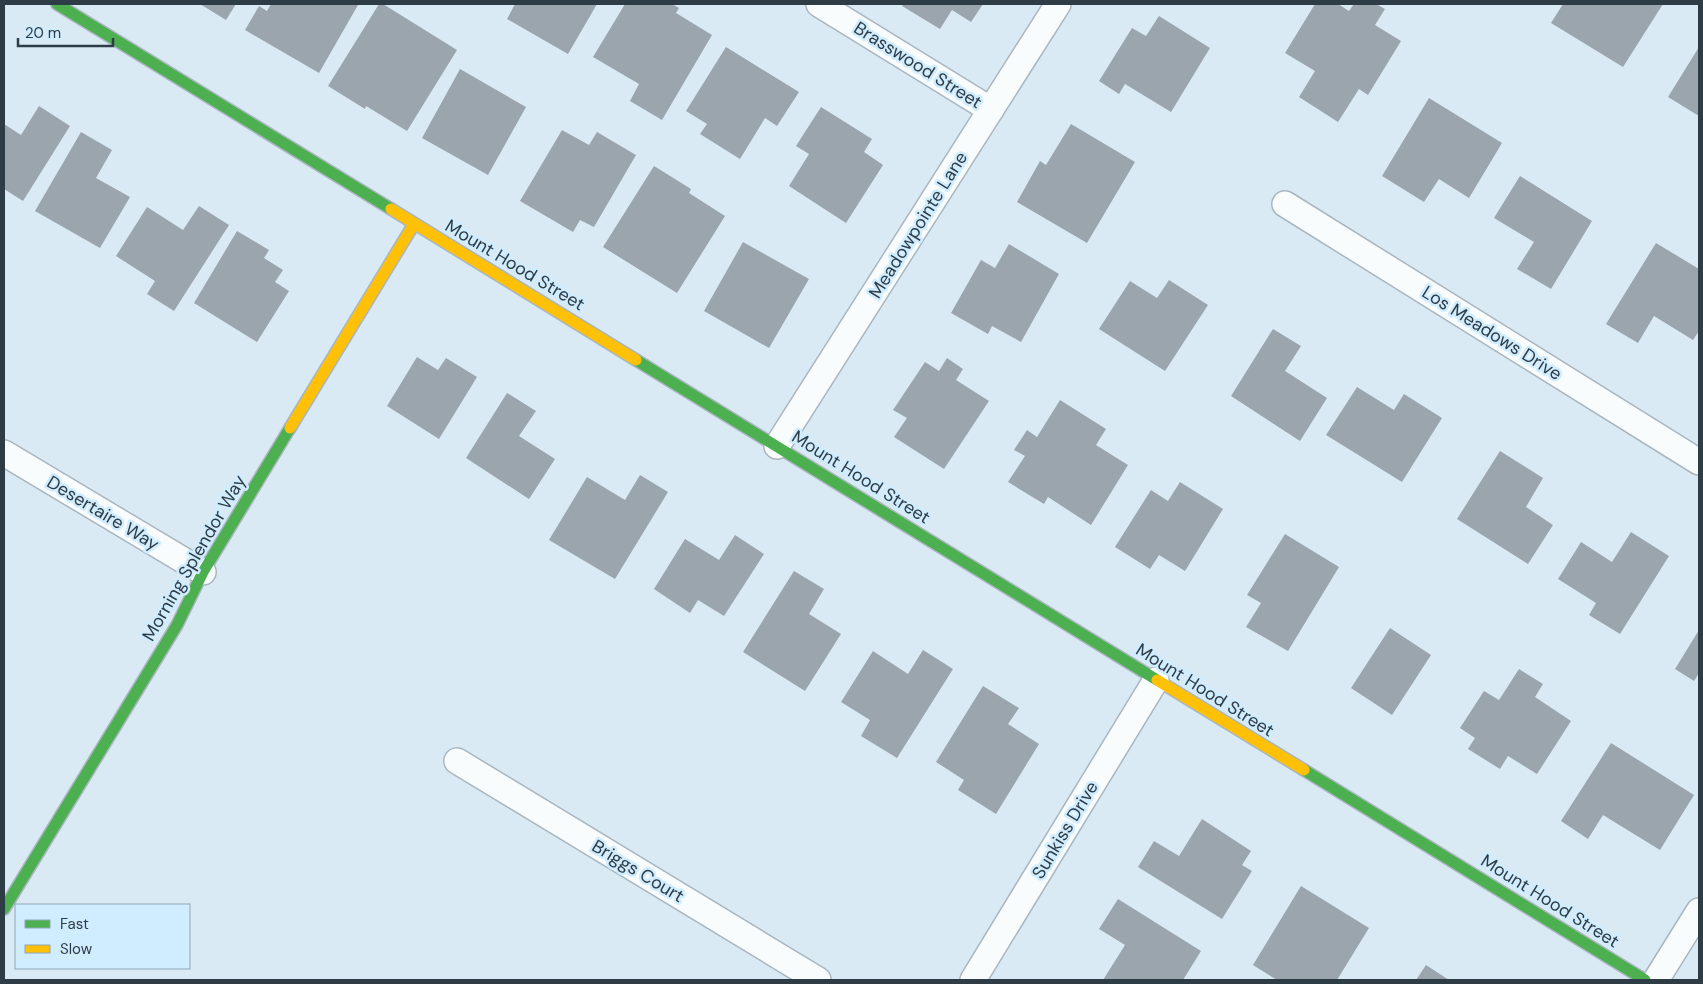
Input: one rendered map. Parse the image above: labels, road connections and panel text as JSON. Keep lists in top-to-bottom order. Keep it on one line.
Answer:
{"streets":{"street":["Brasswood Street","Meadowpointe Lane","Mount Hood Street","Los Meadows Drive","Desertaire Way","Morning Splendor Way","Sunkiss Drive","Briggs Court"]},"crossings":[["Brasswood Street","Meadowpointe Lane"],["Meadowpointe Lane","Mount Hood Street"],["Mount Hood Street","Morning Splendor Way"],["Mount Hood Street","Sunkiss Drive"],["Desertaire Way","Morning Splendor Way"]],"legend":["Fast","Slow"],"scale_bar":"20 m"}
